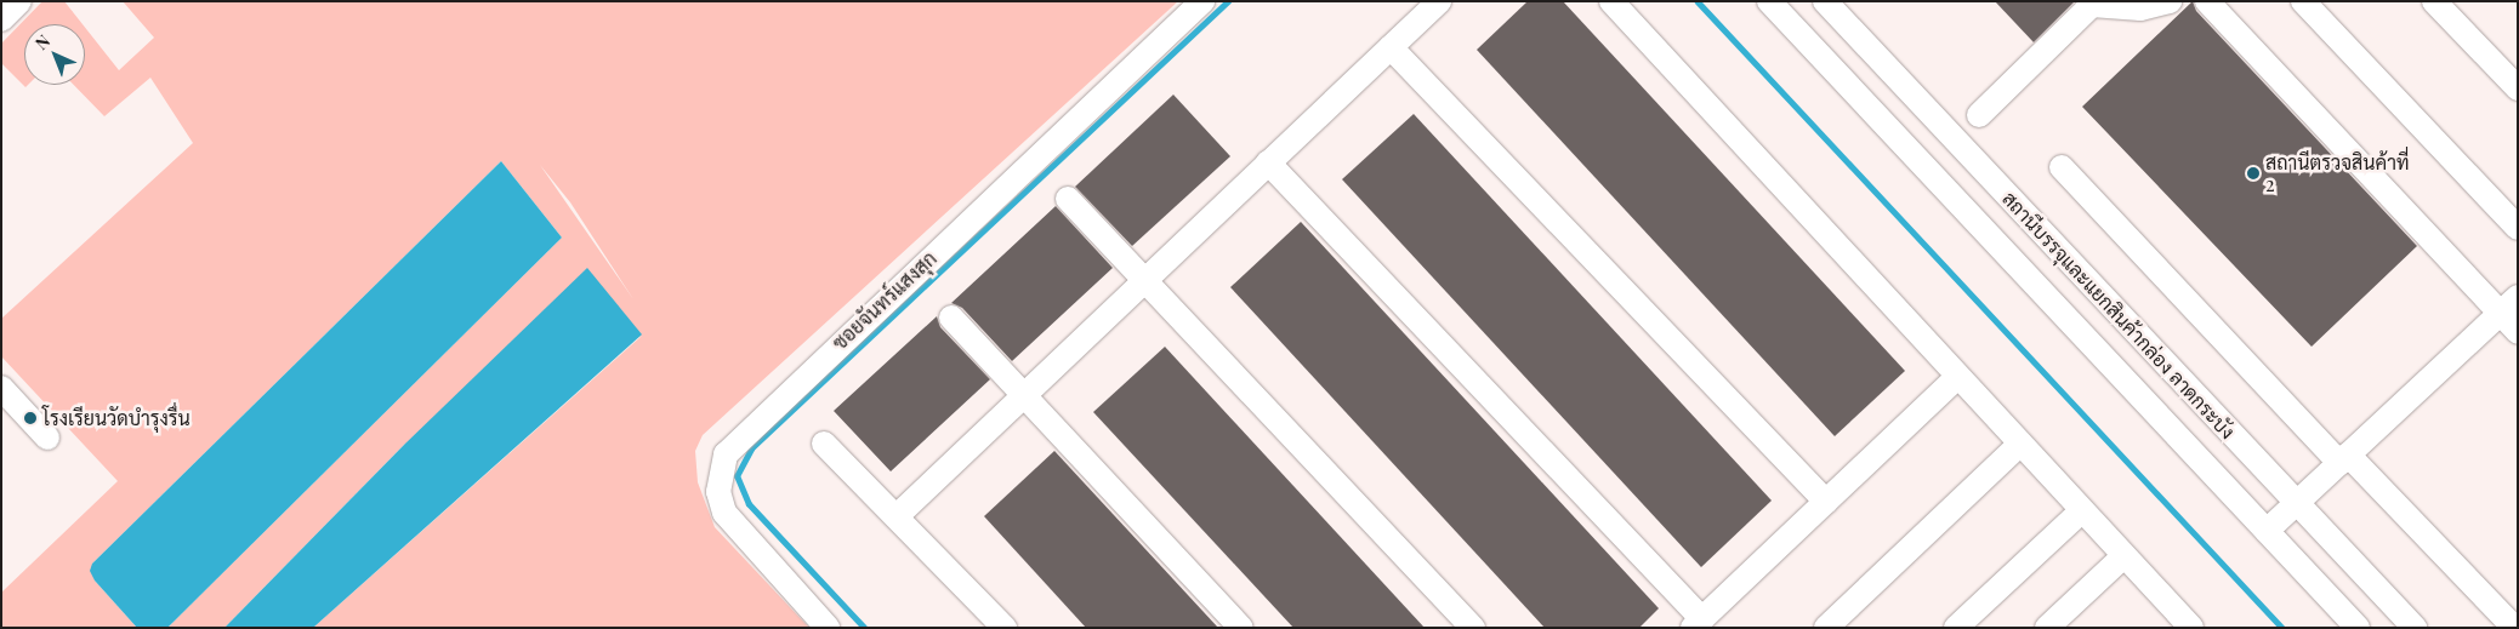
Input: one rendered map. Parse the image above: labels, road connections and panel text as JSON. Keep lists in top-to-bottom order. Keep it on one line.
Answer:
{"streets":{"street":["ซอยจันทร์แสงสุก","สถานีบรรจุและแยกสินค้ากล่อง ลาดกระบัง"]},"places":["สถานีตรวจสินค้าที่ 2","โรงเรียนวัดบำรุงรื่น"],"north":"top left"}
